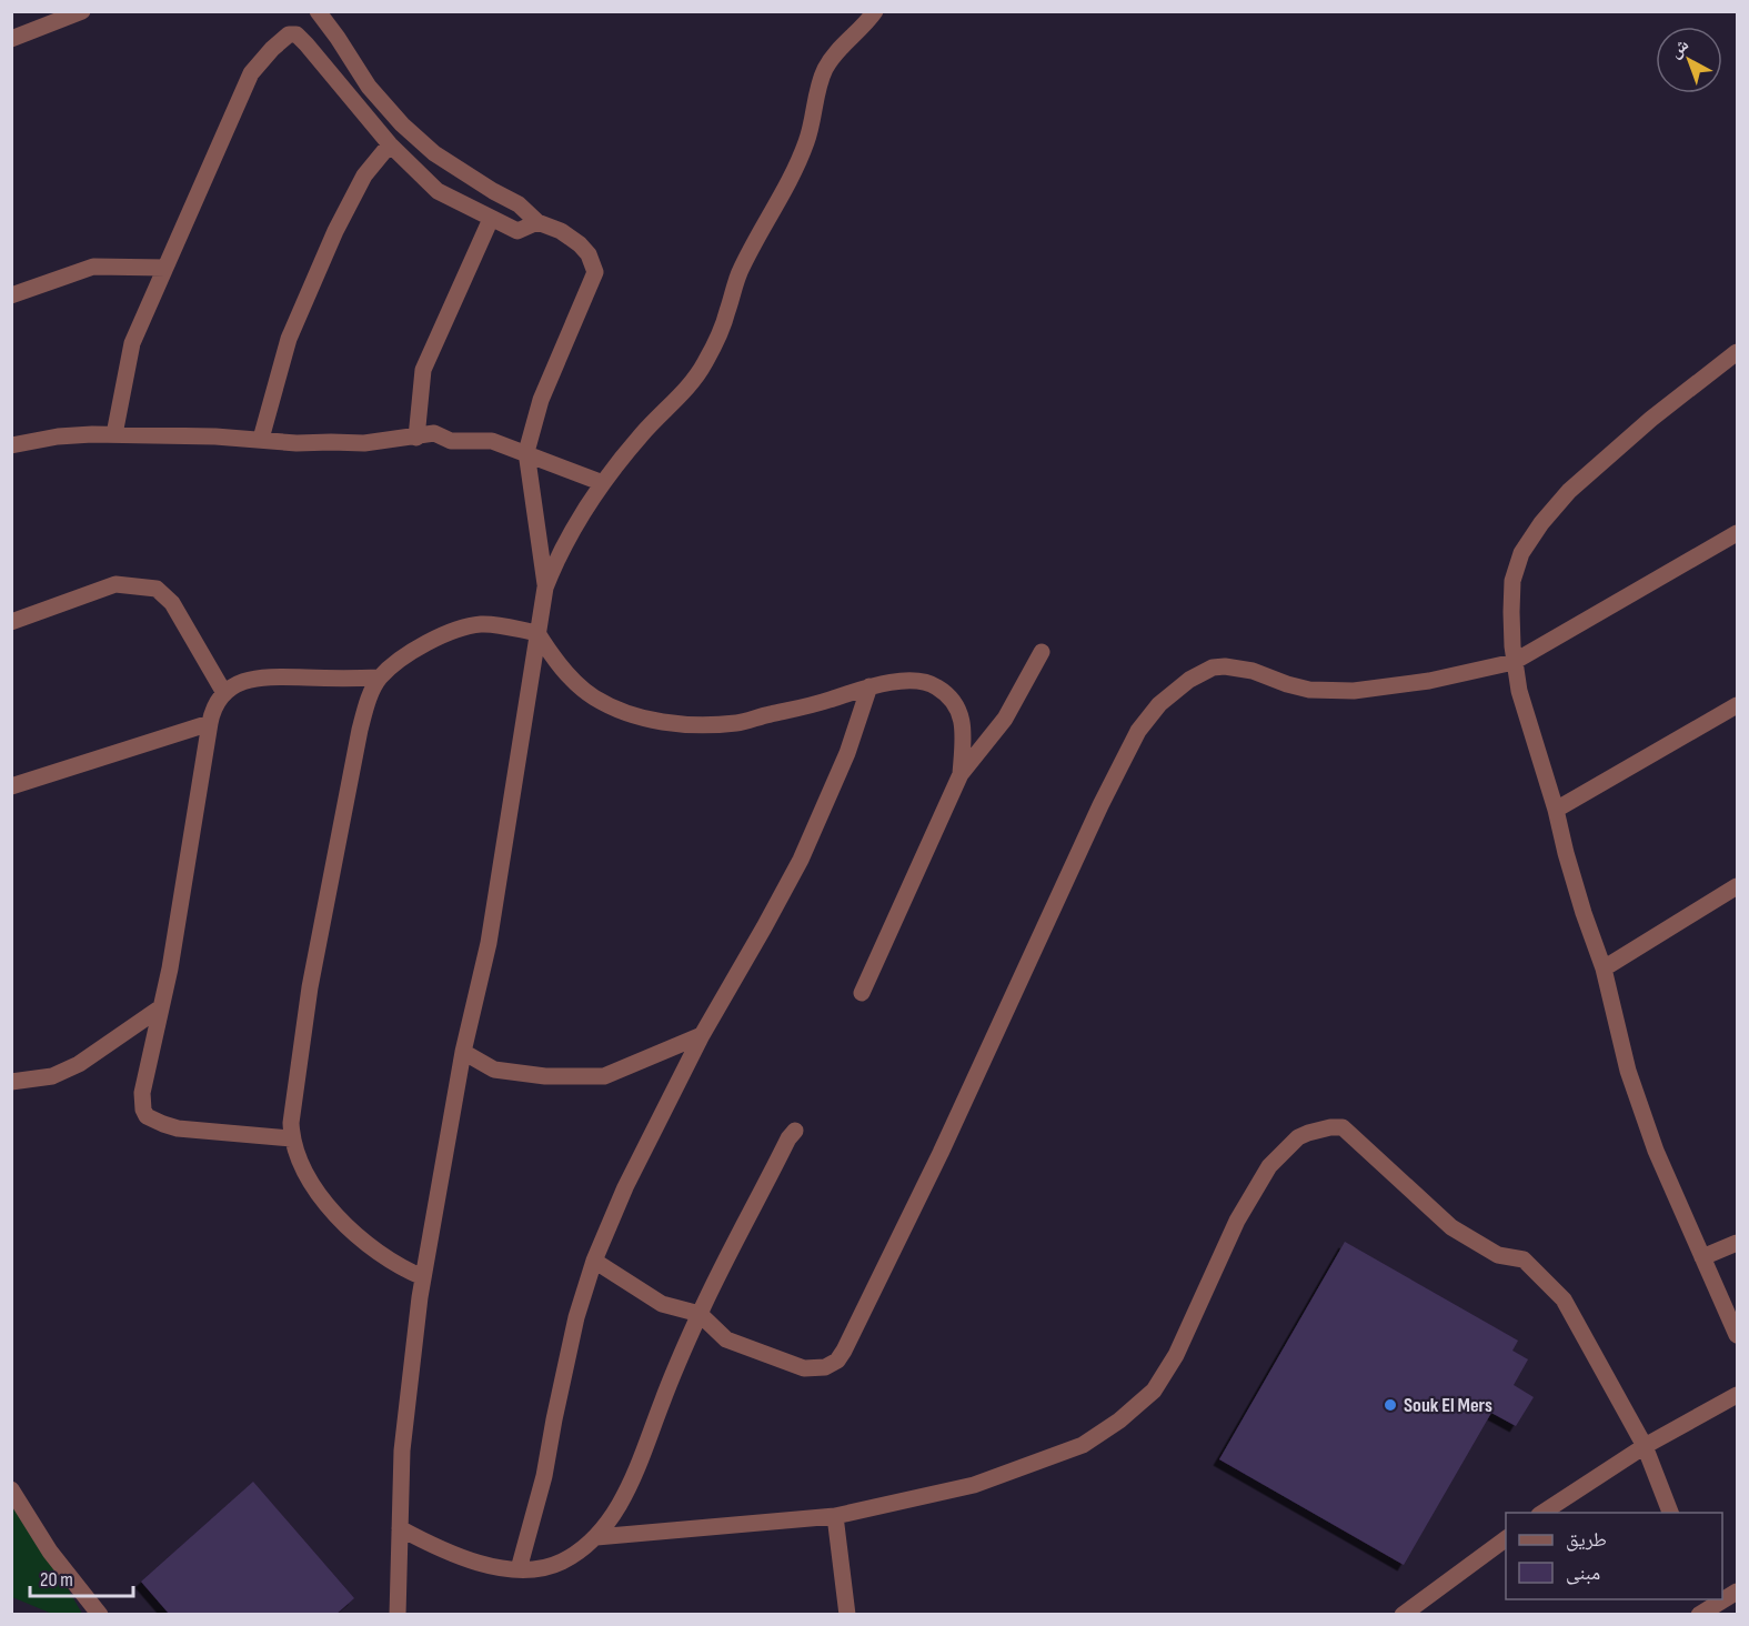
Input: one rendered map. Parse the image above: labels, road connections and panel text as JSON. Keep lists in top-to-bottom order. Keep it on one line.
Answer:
{"places":["Souk El Mers"],"legend":["طريق","مبنى"],"scale_bar":"20 m","north":"top left"}
